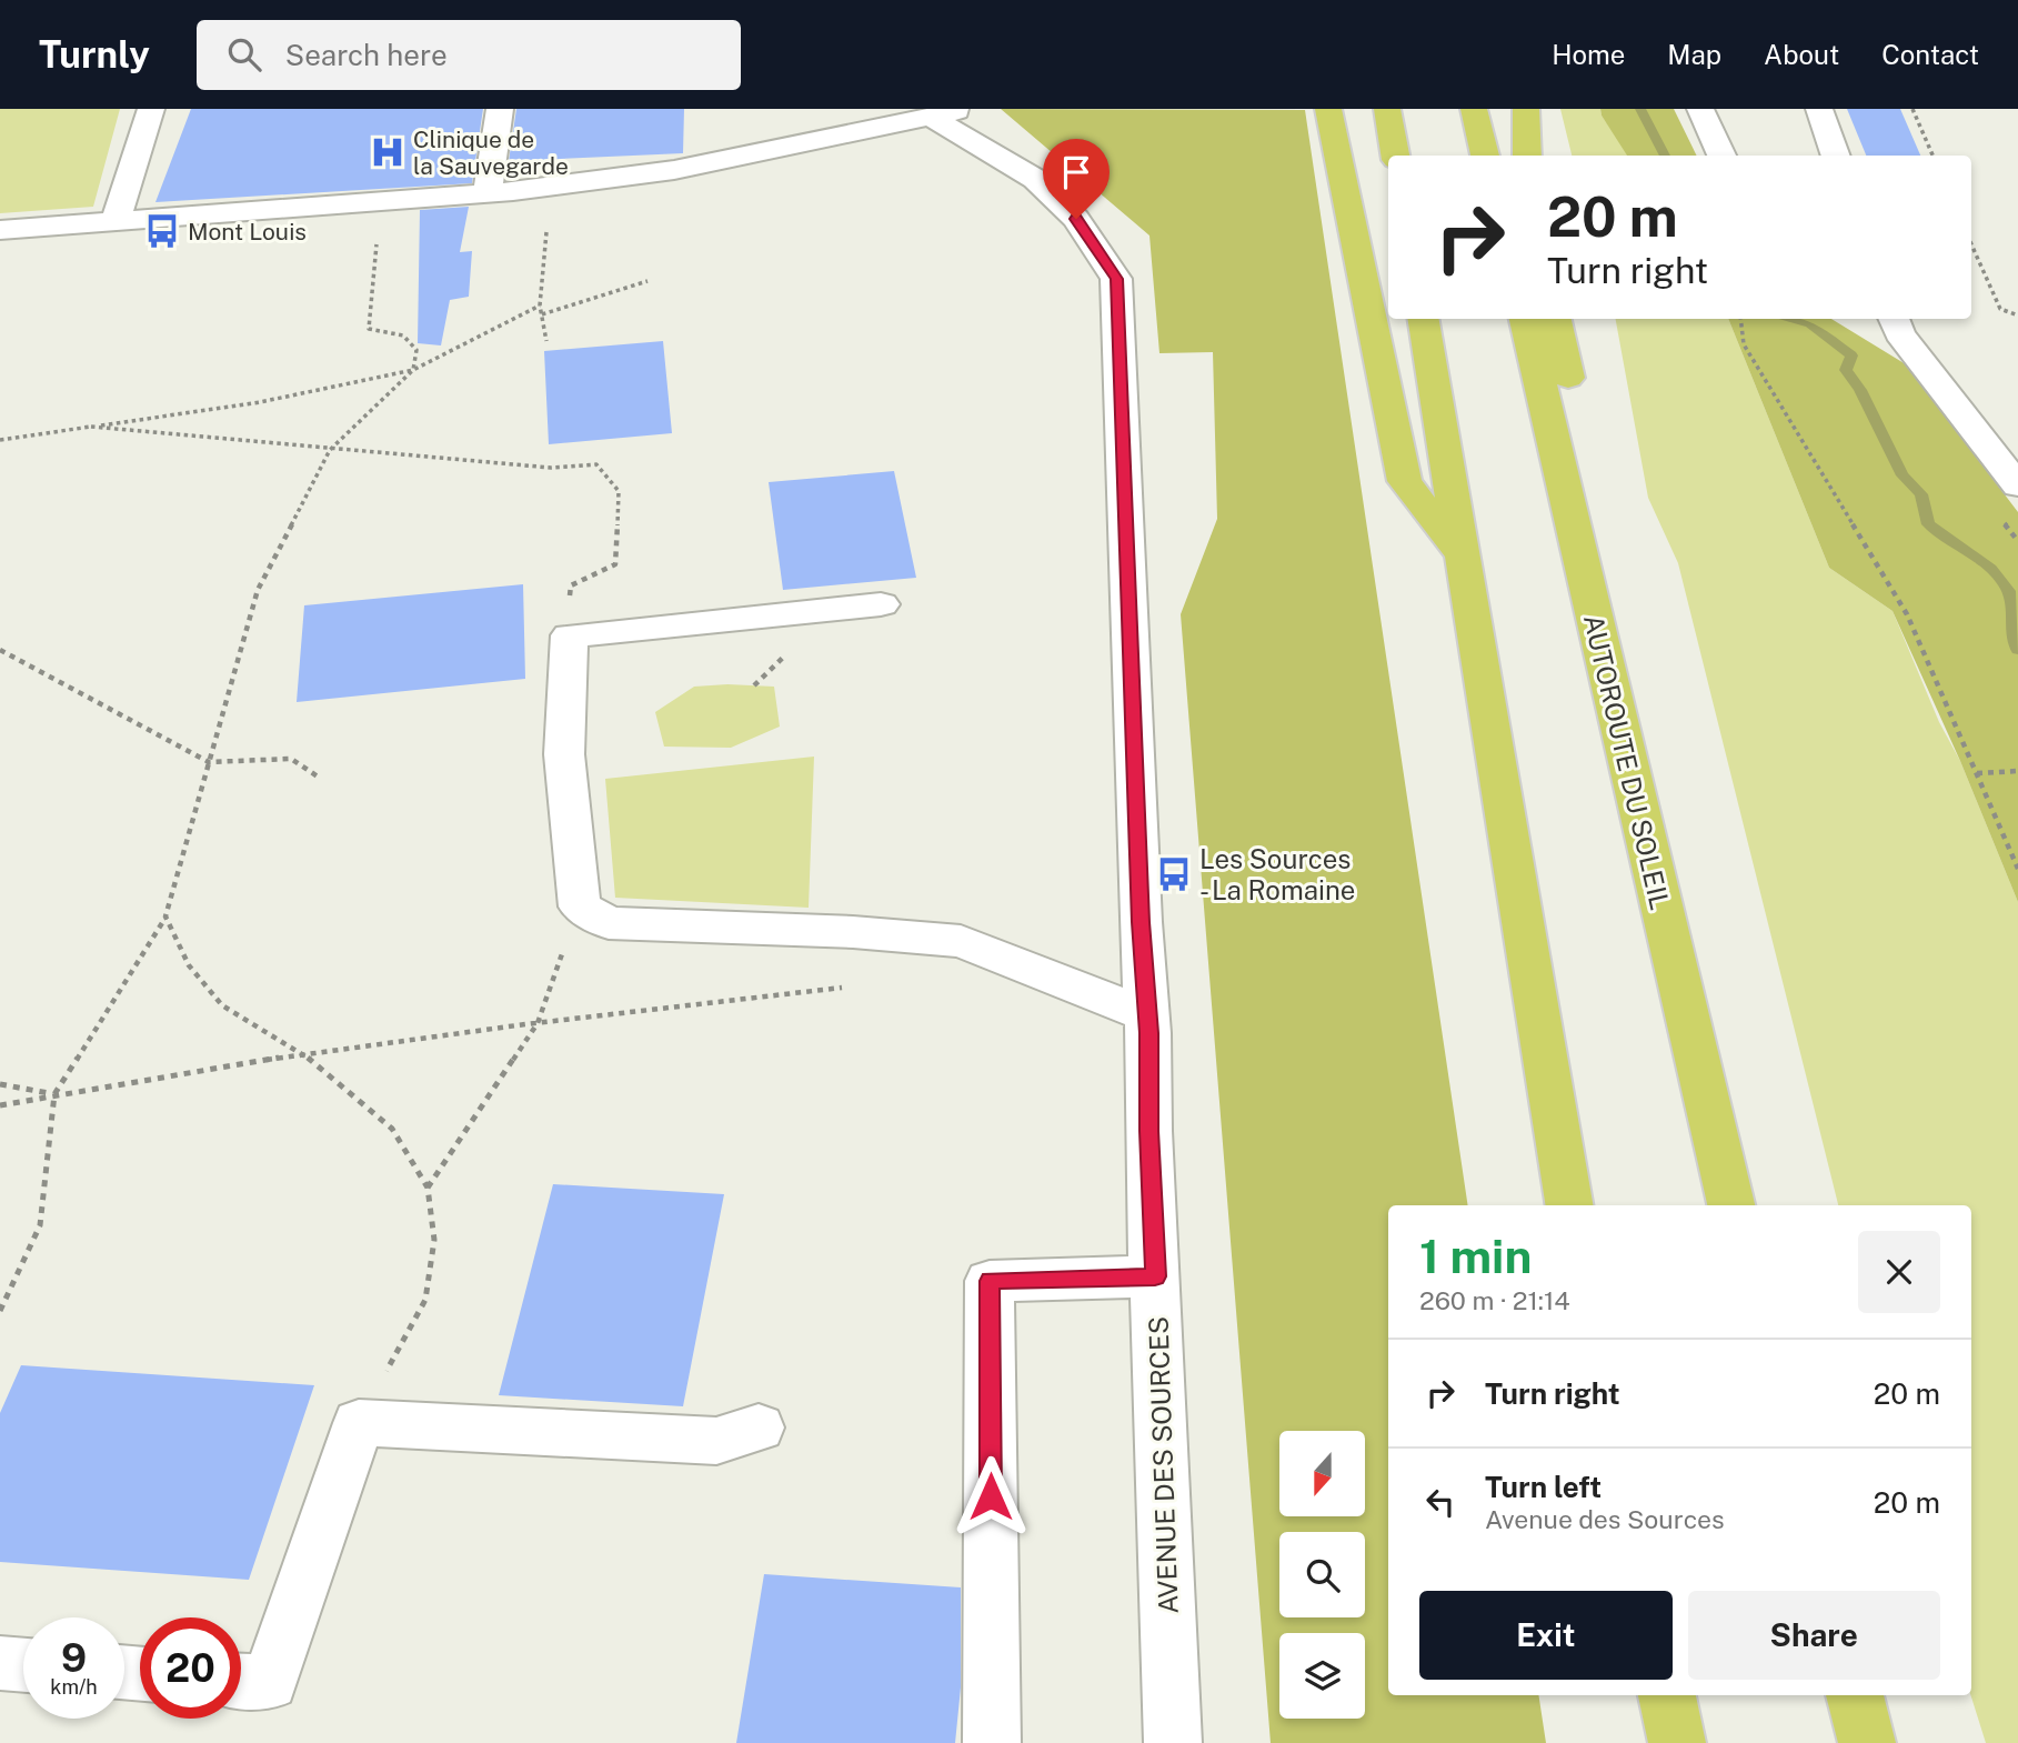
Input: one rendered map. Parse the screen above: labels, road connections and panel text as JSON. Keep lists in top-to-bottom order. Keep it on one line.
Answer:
{"streets":{"highway":["AUTOROUTE DU SOLEIL"],"street":["AVENUE DES SOURCES"]},"places":{"hospital":["Clinique de la Sauvegarde"],"bus stop":["Mont Louis","Les Sources - La Romaine"]},"north":"bottom","page":{"header":"Turnly","search":"Search here","nav":["Home","Map","About","Contact"],"turn":["20 m","Turn right"],"heading":["1 min","260 m · 21:14"],"list":[{"name":"Turn right","value":"20 m"},{"name":"Turn left","note":"Avenue des Sources","value":"20 m"}],"buttons":["Exit","Share"],"speed":"9 km/h","limit":"20"}}
